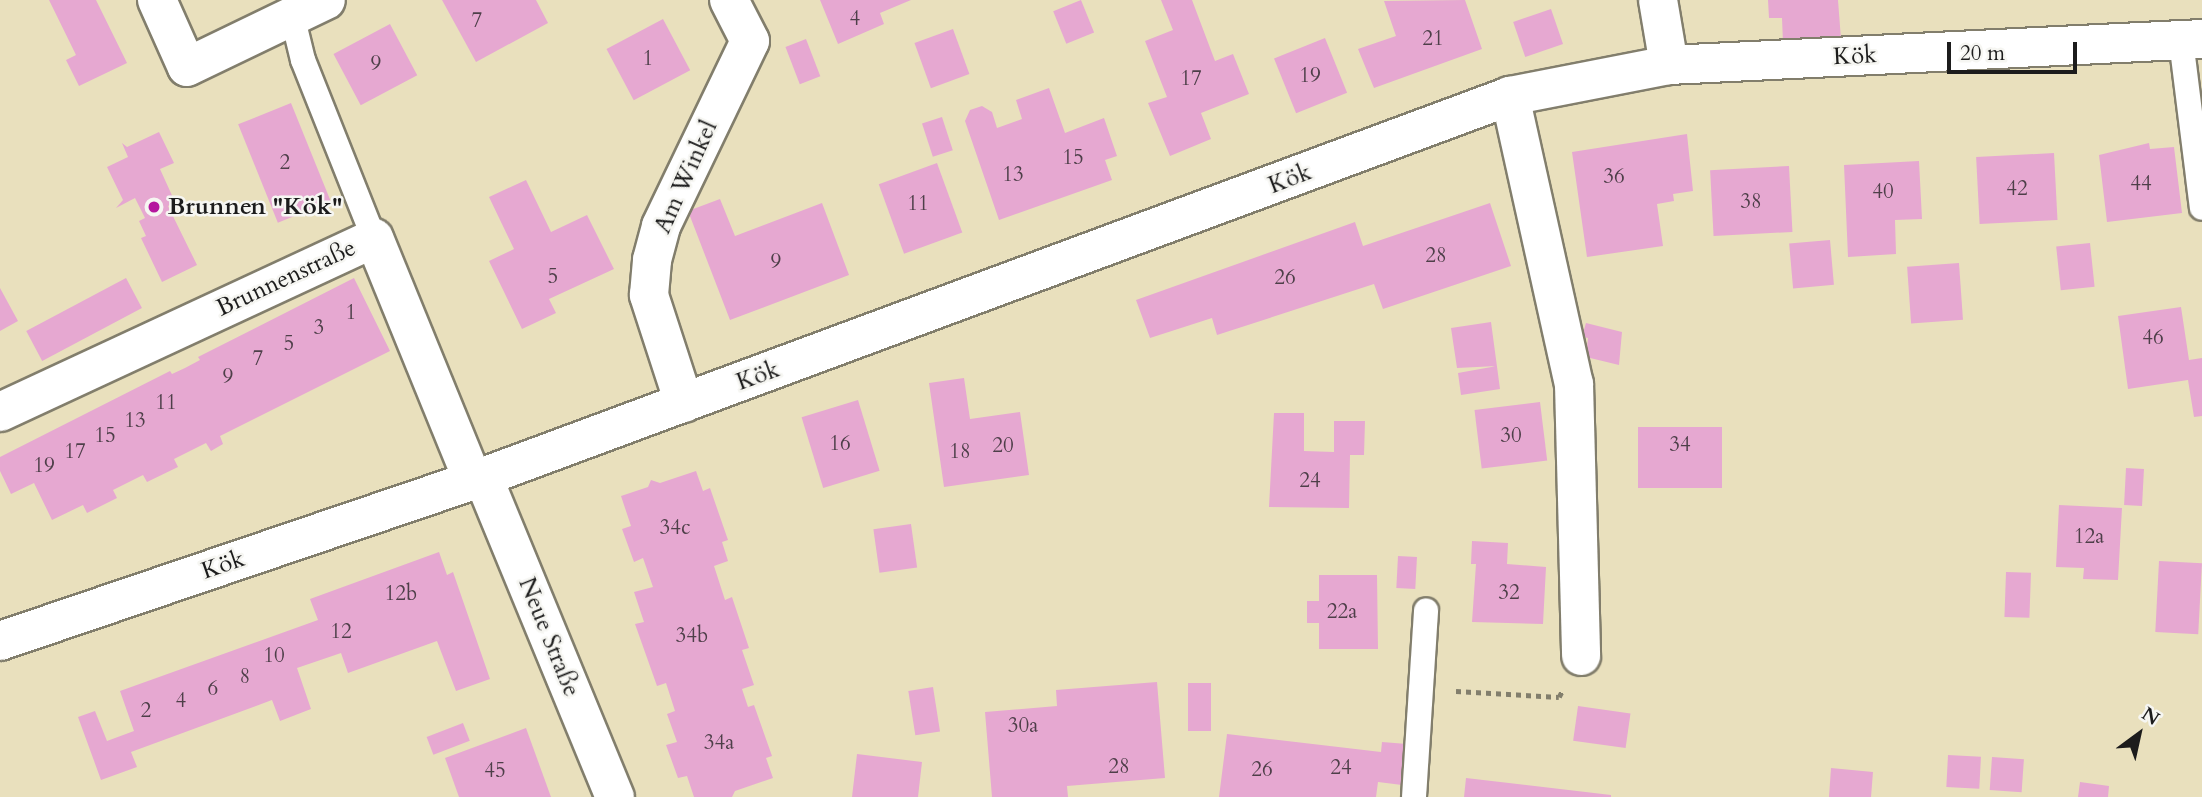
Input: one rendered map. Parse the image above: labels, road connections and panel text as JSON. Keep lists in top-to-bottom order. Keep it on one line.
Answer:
{"streets":{"street":["Kök","Am Winkel","Brunnenstraße","Neue Straße"]},"crossings":[["Kök","Am Winkel"],["Kök","Brunnenstraße"],["Kök","Neue Straße"],["Brunnenstraße","Neue Straße"]],"places":["Brunnen \"Kök\""],"house_numbers":["4","7","21","1","9","19","17","15","2","13","36","44","42","40","38","11","28","9","5","26","1","3","46","5","7","9","11","13","15","30","16","34","20","17","18","19","24","34c","12a","32","12b","22a","12","34b","10","8","6","4","2","30a","34a","28","24","26","45"],"scale_bar":"20 m","north":"top right"}
